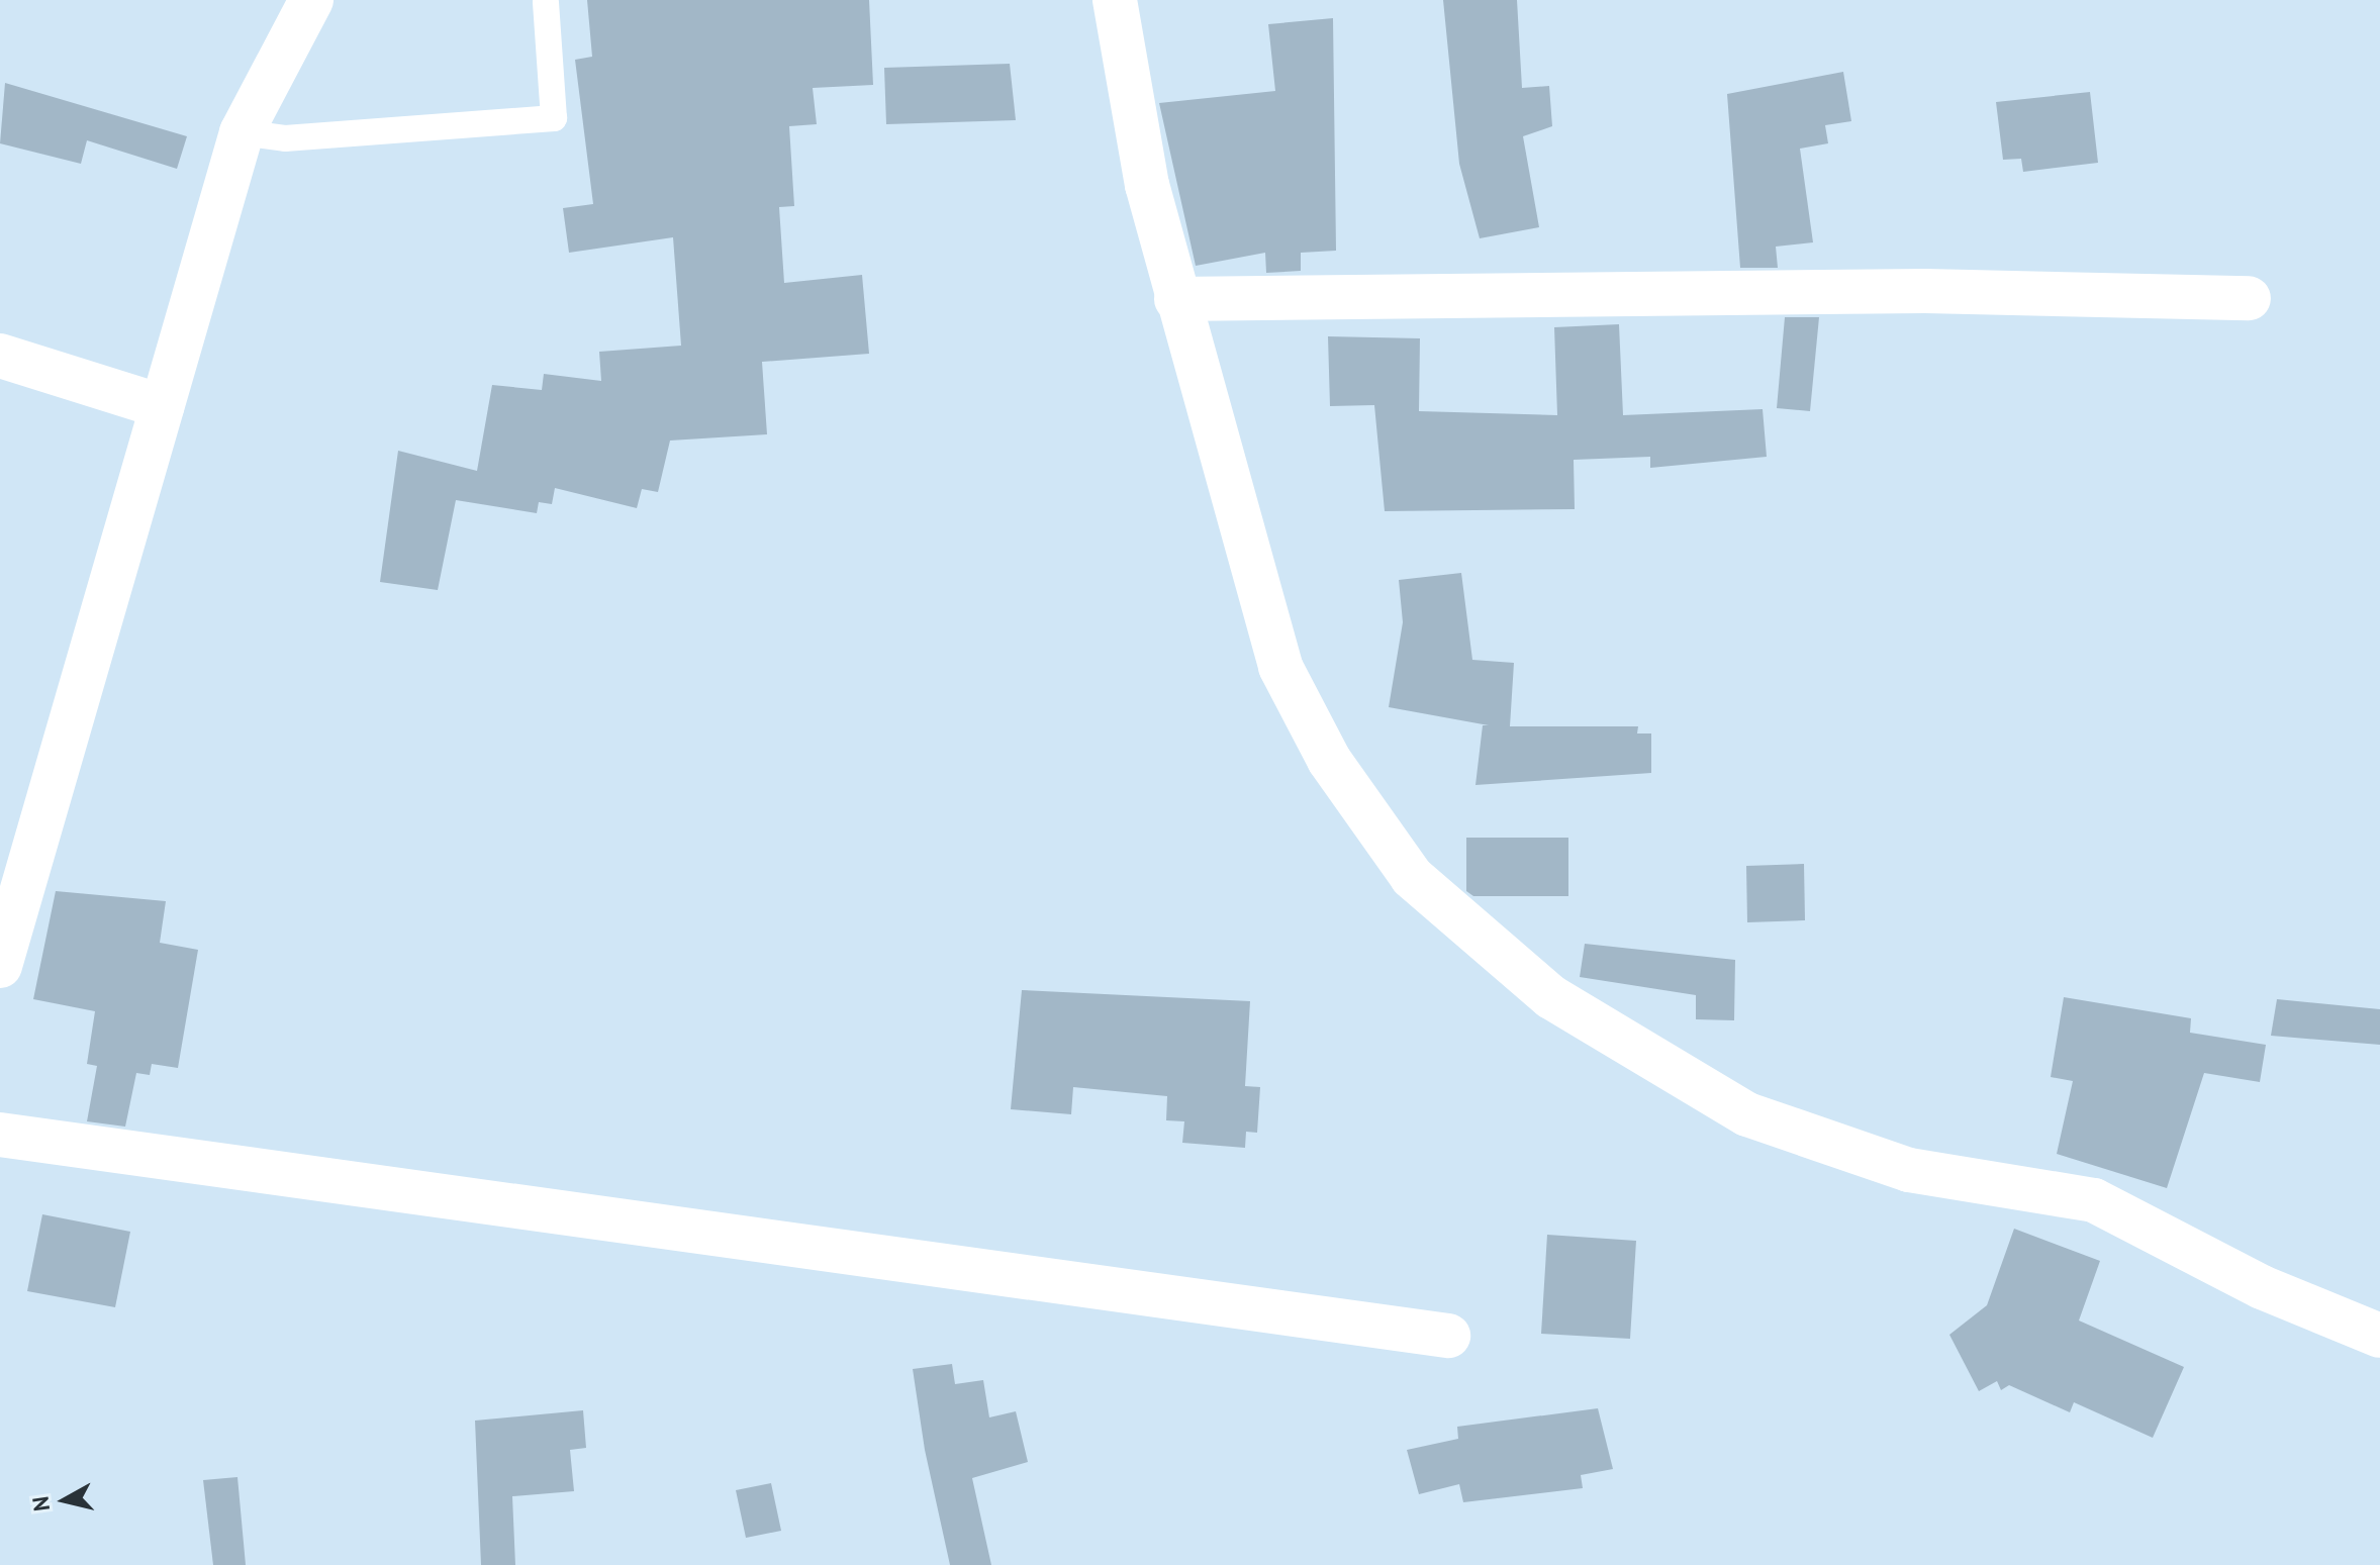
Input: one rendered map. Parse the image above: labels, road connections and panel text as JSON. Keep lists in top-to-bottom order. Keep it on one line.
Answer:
{"north":"left"}
